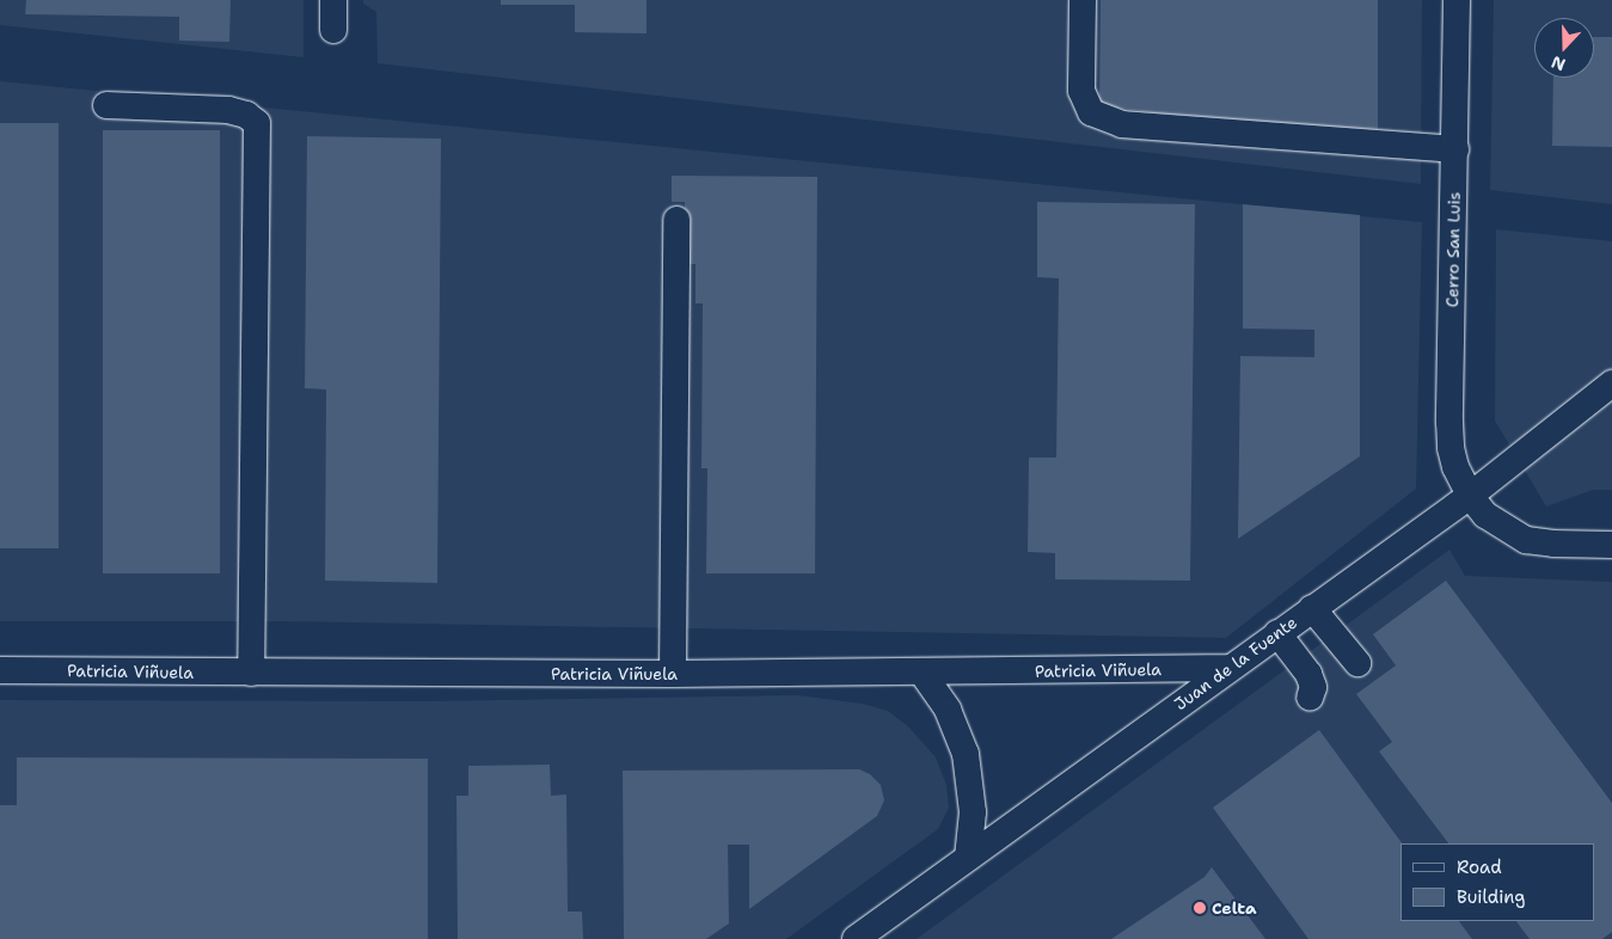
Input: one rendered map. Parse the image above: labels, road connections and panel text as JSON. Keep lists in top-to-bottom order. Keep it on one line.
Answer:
{"streets":{"street":["Cerro San Luis","Juan de la Fuente","Patricia Viñuela"]},"crossings":[["Cerro San Luis","Juan de la Fuente"],["Juan de la Fuente","Patricia Viñuela"]],"places":["Celta"],"legend":["Road","Building"],"north":"bottom"}
